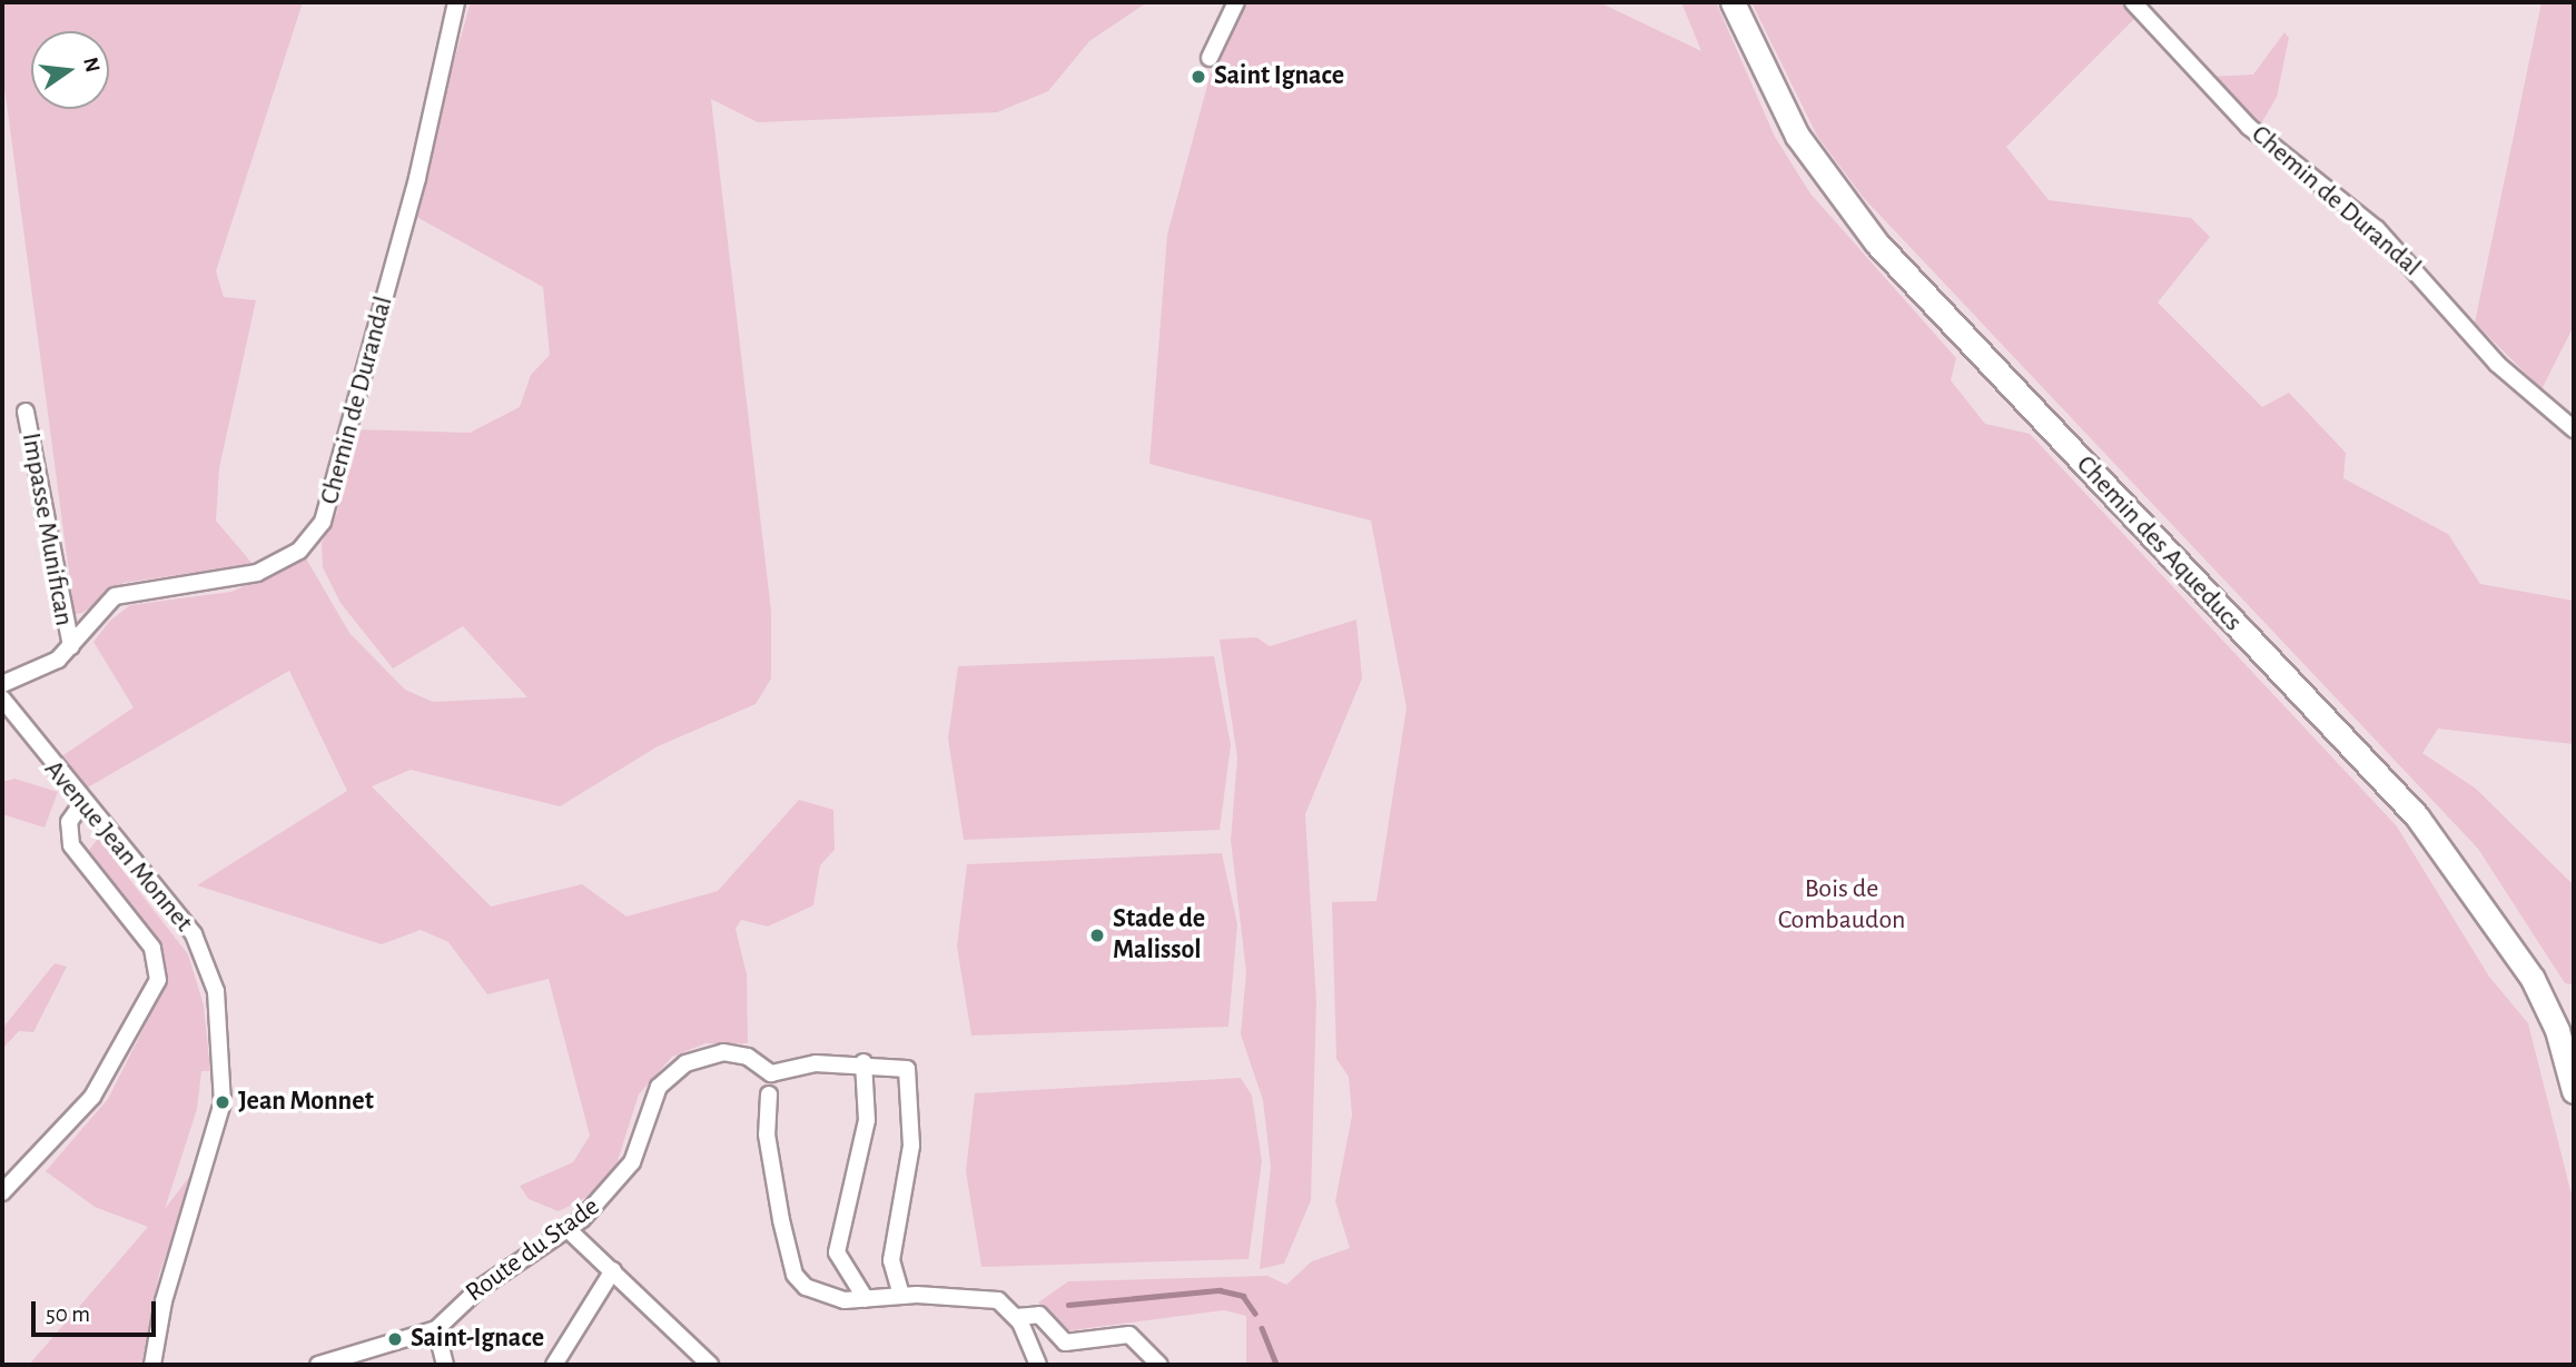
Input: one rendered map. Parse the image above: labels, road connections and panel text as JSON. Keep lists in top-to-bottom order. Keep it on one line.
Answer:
{"streets":{"main road":["Chemin des Aqueducs"],"street":["Chemin de Durandal","Impasse Munifican","Avenue Jean Monnet","Route du Stade"]},"crossings":[["Chemin de Durandal","Impasse Munifican"]],"parks":["Bois de Combaudon"],"places":["Saint Ignace","Stade de Malissol","Jean Monnet","Saint-Ignace"],"scale_bar":"50 m","north":"right"}
